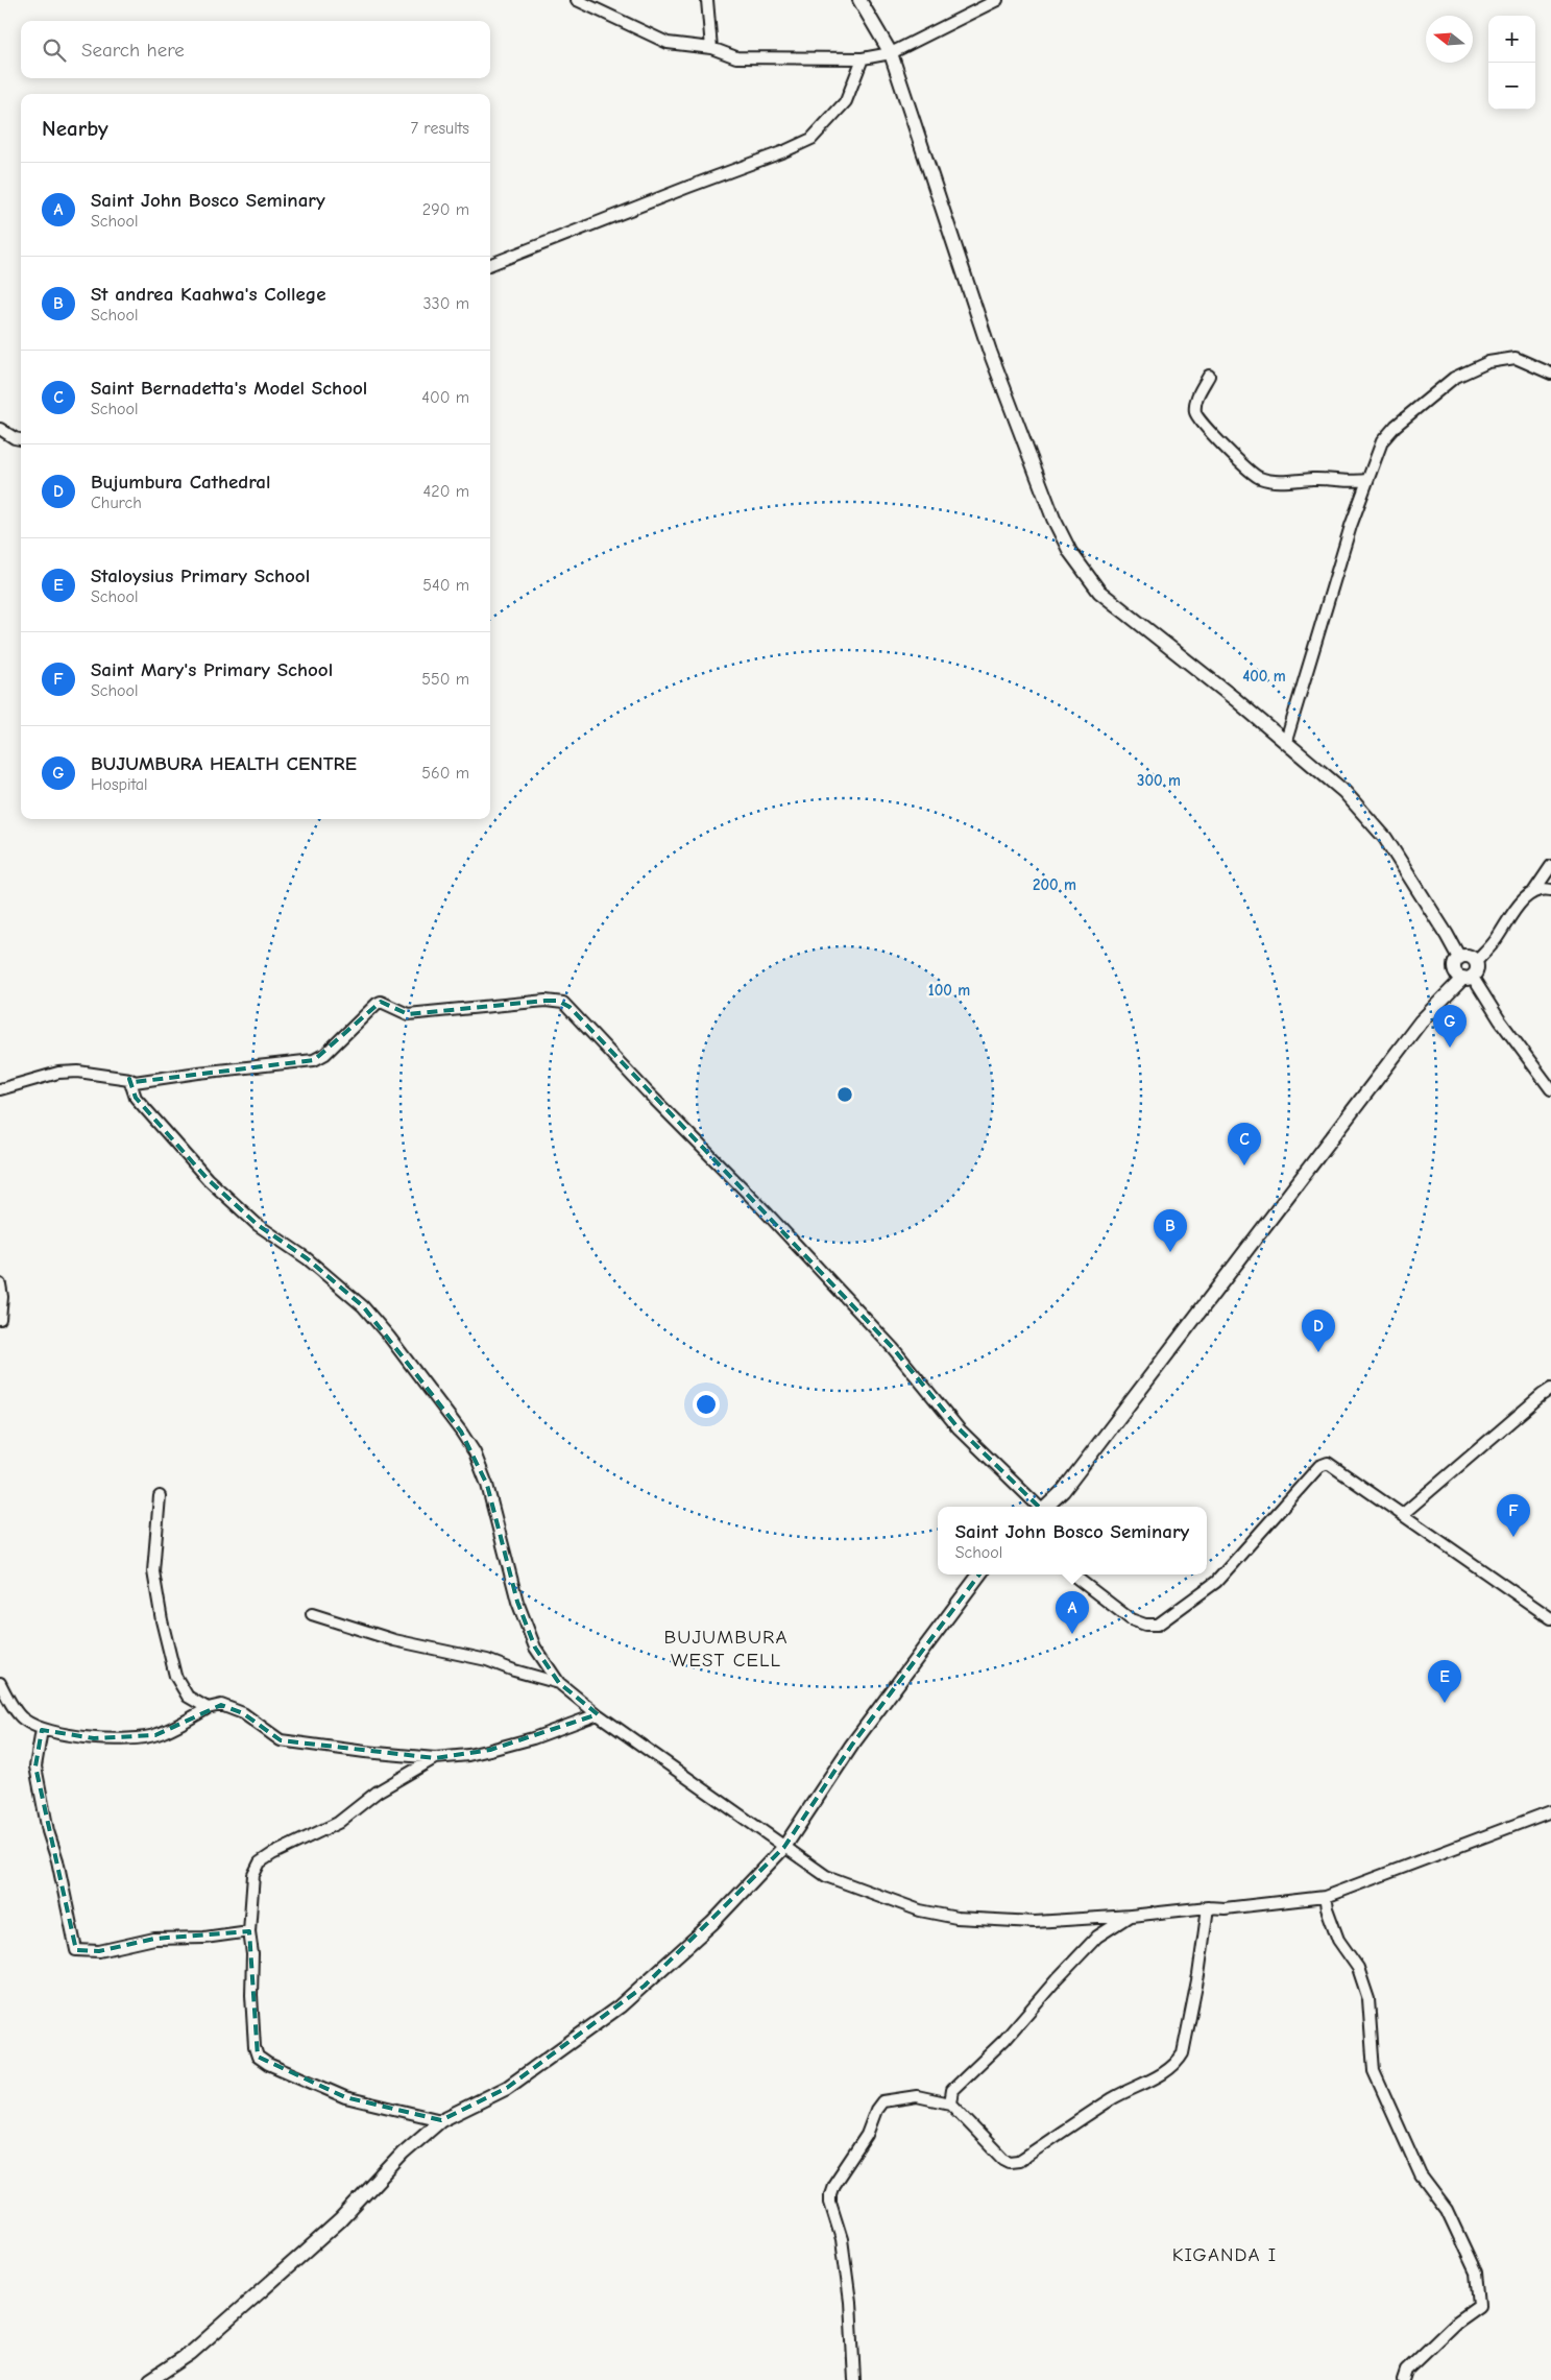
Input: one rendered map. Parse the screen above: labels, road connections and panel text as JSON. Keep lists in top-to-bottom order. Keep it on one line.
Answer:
{"districts":["BUJUMBURA WEST CELL","KIGANDA I"],"north":"left","page":{"map_buttons":["+","−"],"search":"Search here","heading":["Nearby","7 results"],"list":[{"mark":"A","name":"Saint John Bosco Seminary","note":"School","value":"290 m"},{"mark":"B","name":"St andrea Kaahwa's College","note":"School","value":"330 m"},{"mark":"C","name":"Saint Bernadetta's Model School","note":"School","value":"400 m"},{"mark":"D","name":"Bujumbura Cathedral","note":"Church","value":"420 m"},{"mark":"E","name":"Staloysius Primary School","note":"School","value":"540 m"},{"mark":"F","name":"Saint Mary's Primary School","note":"School","value":"550 m"},{"mark":"G","name":"BUJUMBURA HEALTH CENTRE","note":"Hospital","value":"560 m"}],"pins":["G","C","B","D","F","A","E"],"popup":["Saint John Bosco Seminary","School"]},"rings":["400 m","300 m","200 m","100 m"]}
